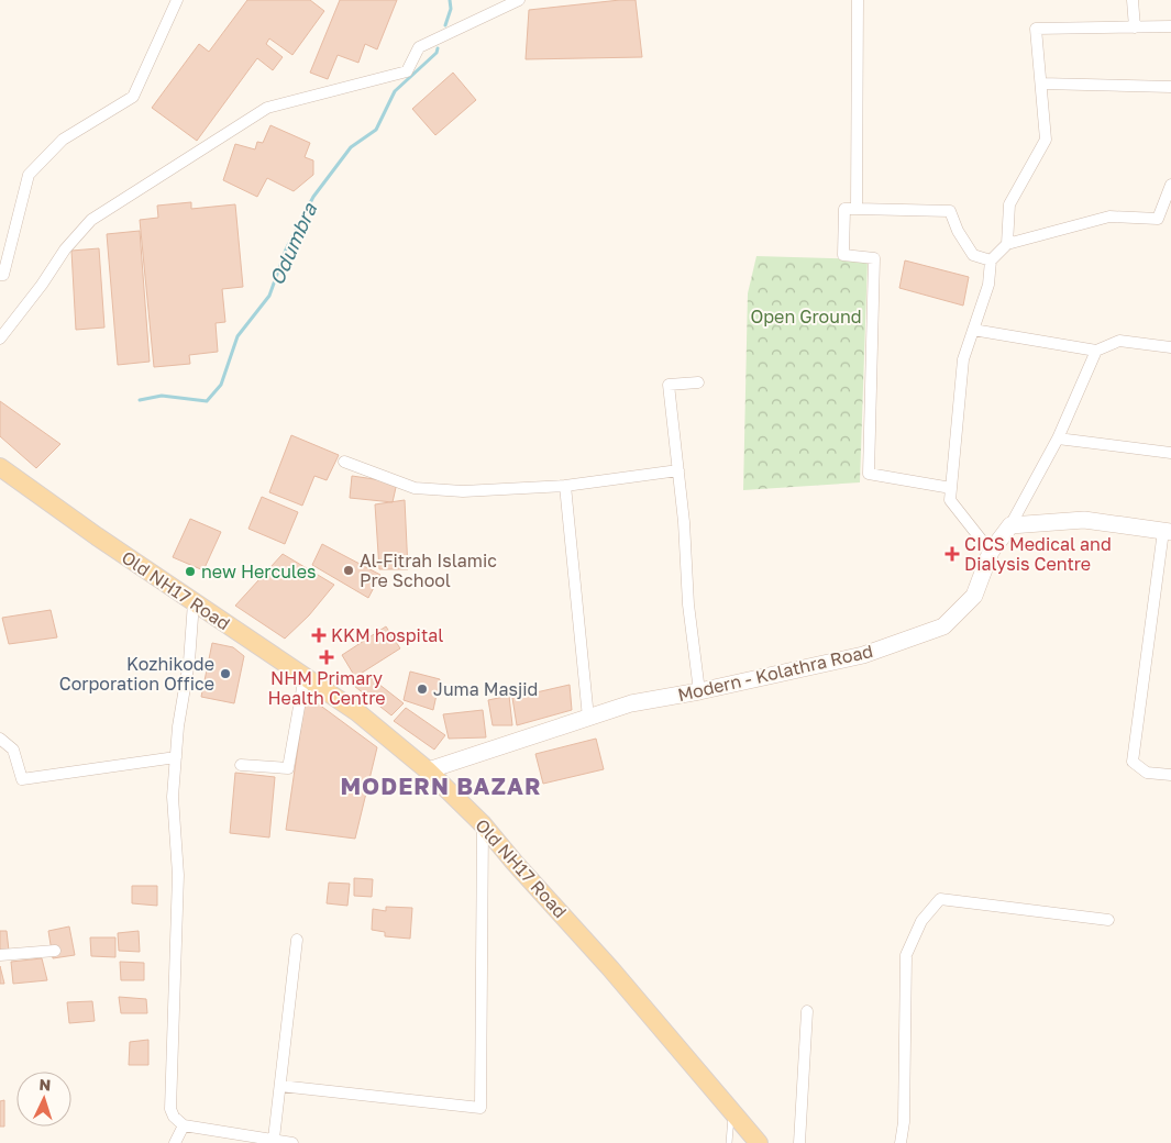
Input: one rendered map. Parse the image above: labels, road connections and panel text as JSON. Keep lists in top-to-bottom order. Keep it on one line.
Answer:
{"streets":{"main road":["Old NH17 Road","Modern - Kolathra Road"]},"crossings":[["Old NH17 Road","Modern - Kolathra Road"]],"districts":["MODERN BAZAR"],"water":["Odumbra"],"parks":["Open Ground"],"places":{"health":["CICS Medical and Dialysis Centre","KKM hospital","NHM Primary Health Centre"],"other":["Al-Fitrah Islamic Pre School","new Hercules","Kozhikode Corporation Office","Juma Masjid"]},"north":"top"}
